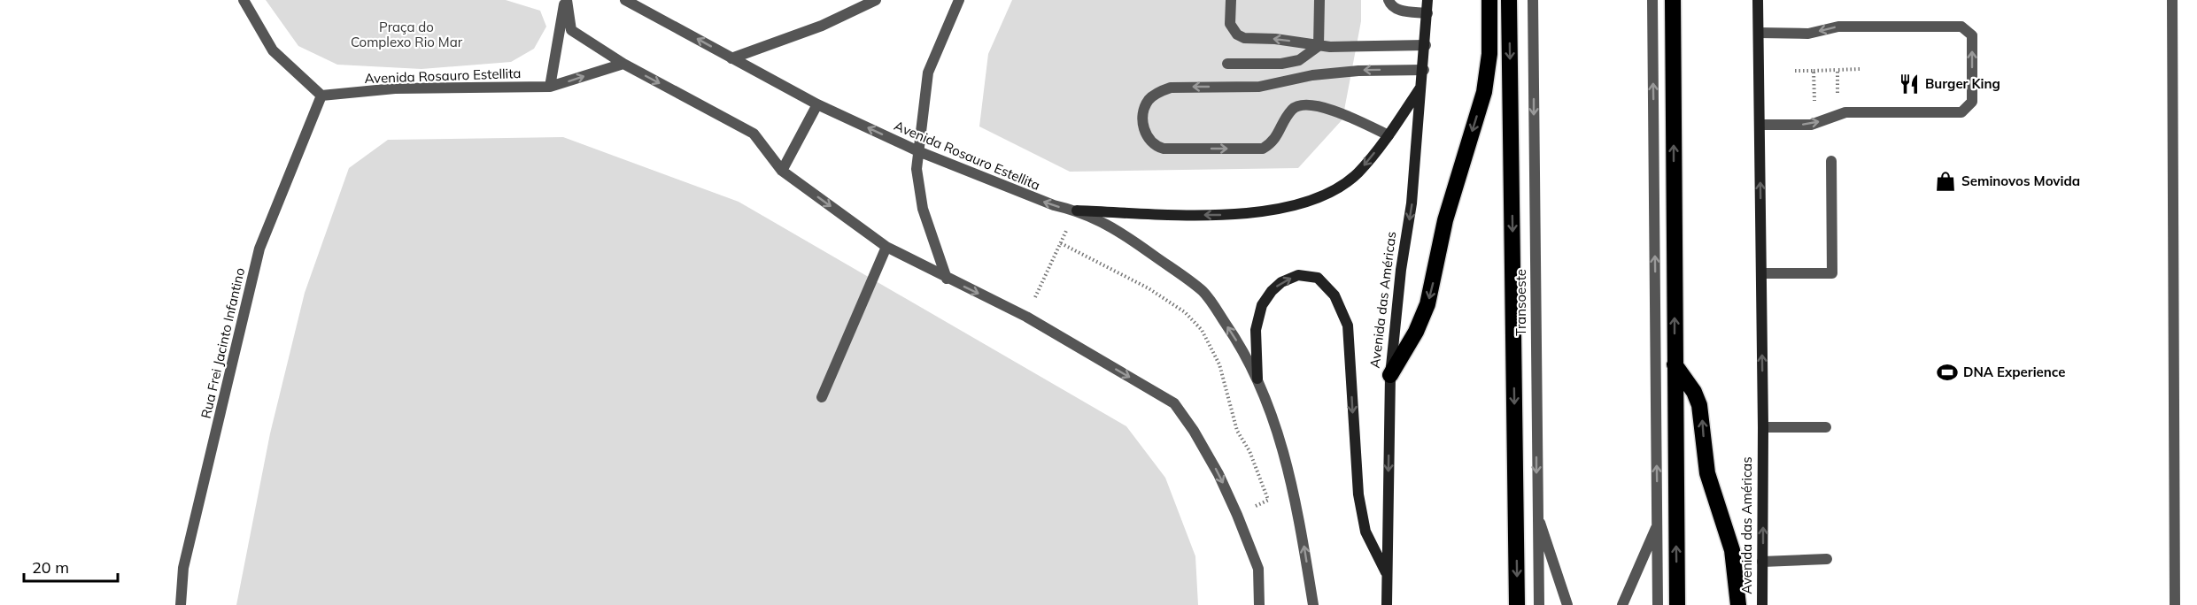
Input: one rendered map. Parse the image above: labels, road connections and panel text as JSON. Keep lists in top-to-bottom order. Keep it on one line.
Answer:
{"streets":{"main road":["Avenida das Américas"],"street":["Avenida Rosauro Estellita","Transoeste","Rua Frei Jacinto Infantino"]},"crossings":[["Avenida Rosauro Estellita","Rua Frei Jacinto Infantino"]],"one_way":["Transoeste"],"parks":["Praça do Complexo Rio Mar"],"places":{"restaurant":["Burger King"],"shop":["Seminovos Movida"],"sports":["DNA Experience"]},"scale_bar":"20 m"}
